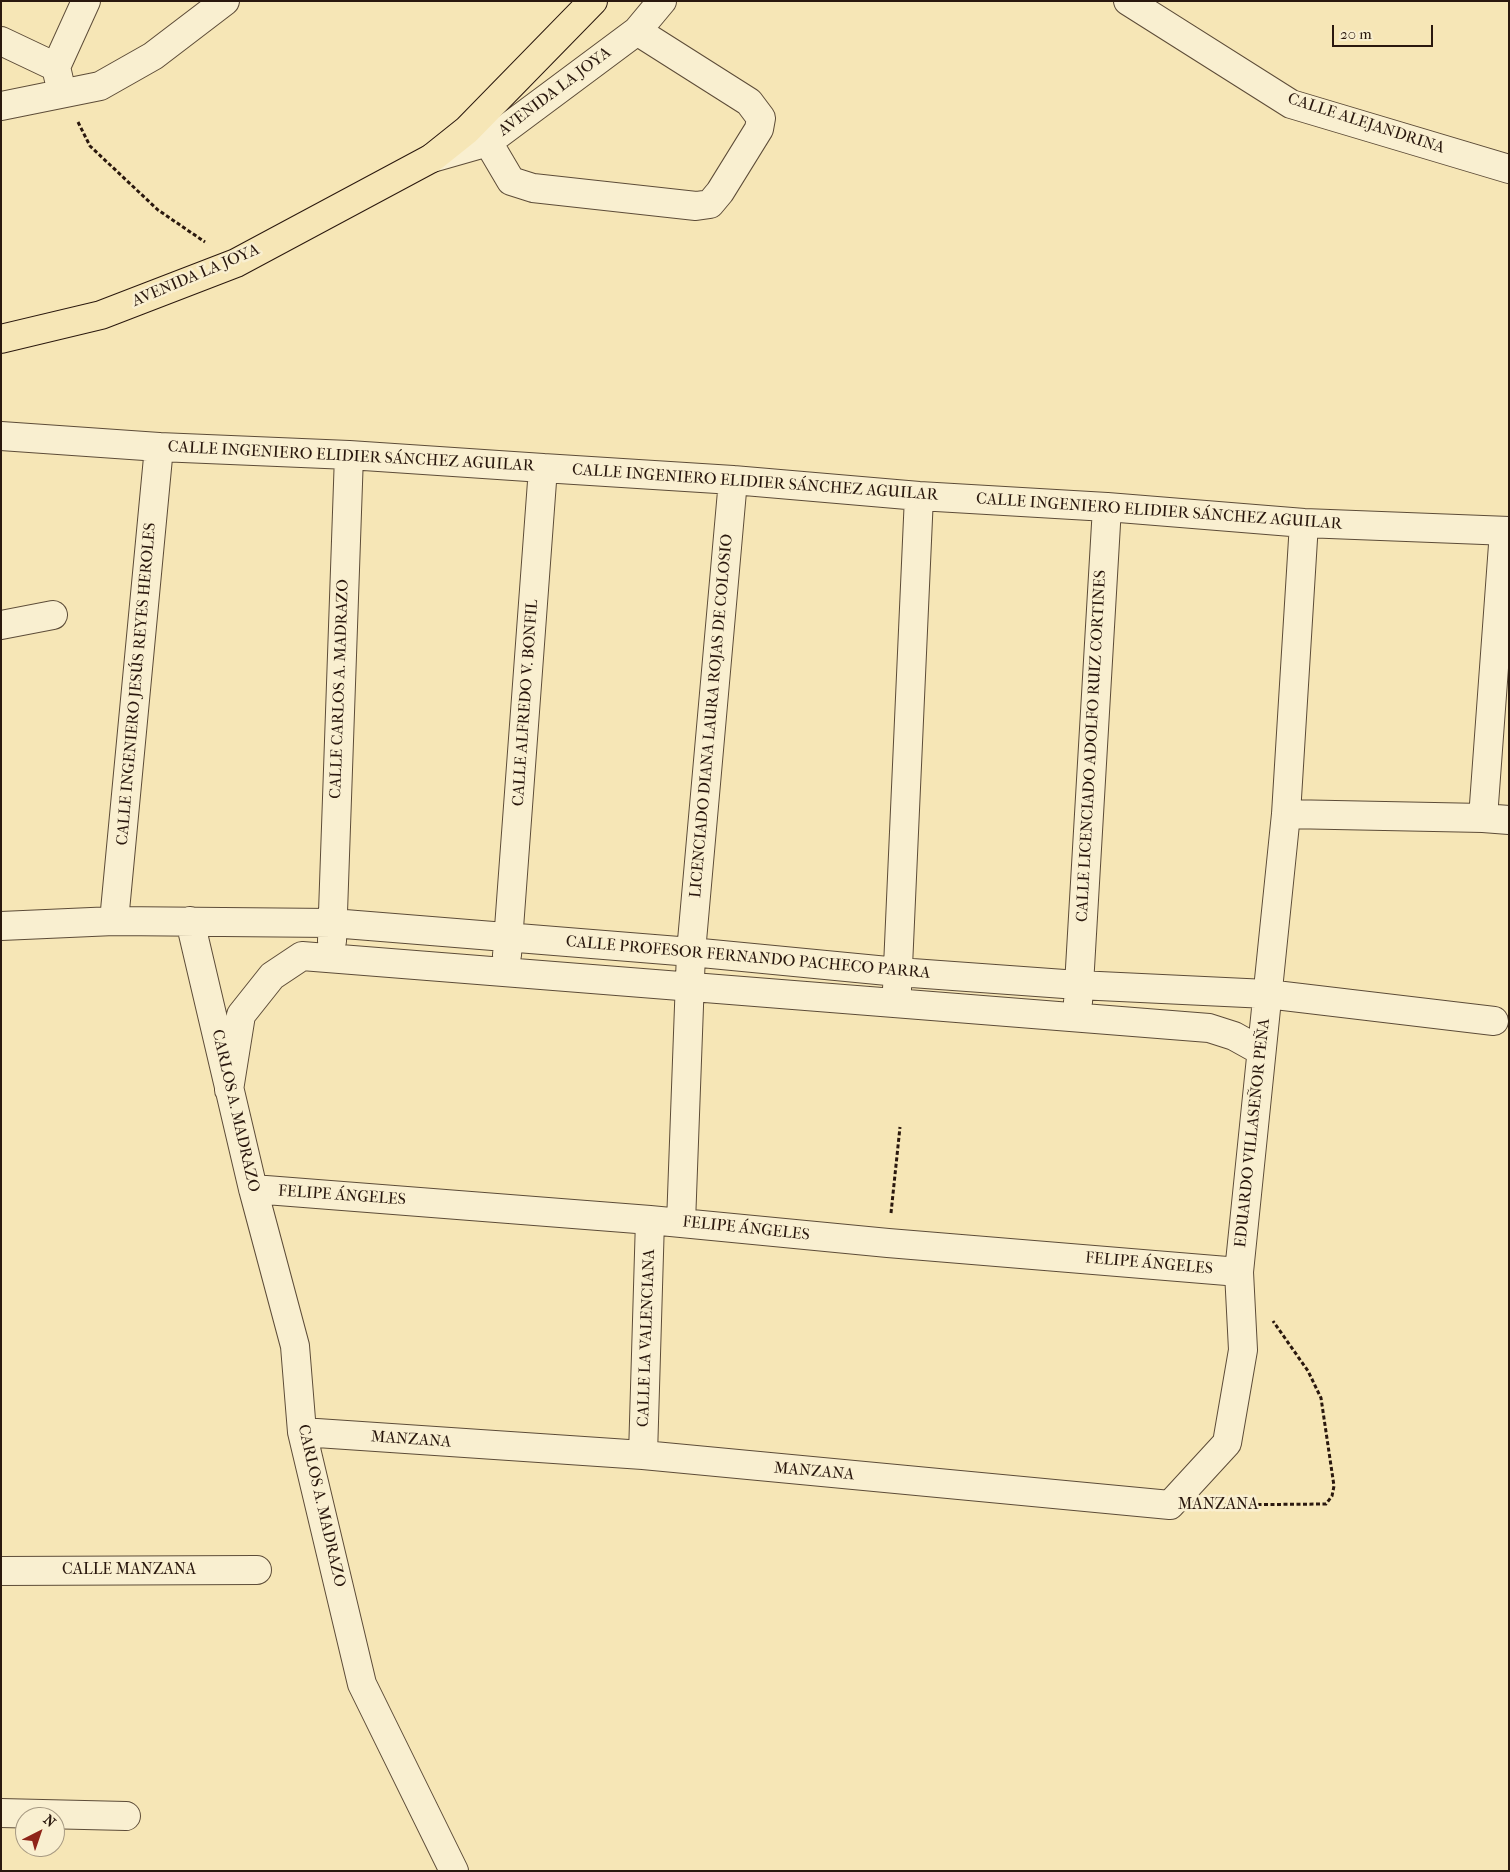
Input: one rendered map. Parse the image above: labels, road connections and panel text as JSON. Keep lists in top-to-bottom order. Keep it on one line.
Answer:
{"streets":{"main road":["AVENIDA LA JOYA"],"street":["CALLE ALEJANDRINA","CALLE INGENIERO ELIDIER SÁNCHEZ AGUILAR","CALLE INGENIERO JESÚS REYES HEROLES","CALLE CARLOS A. MADRAZO","CALLE ALFREDO V. BONFIL","LICENCIADO DIANA LAURA ROJAS DE COLOSIO","CALLE LICENCIADO ADOLFO RUIZ CORTINES","CALLE PROFESOR FERNANDO PACHECO PARRA","CARLOS A. MADRAZO","EDUARDO VILLASEÑOR PEÑA","FELIPE ÁNGELES","CALLE LA VALENCIANA","MANZANA","CALLE MANZANA"]},"crossings":[["CALLE INGENIERO ELIDIER SÁNCHEZ AGUILAR","CALLE INGENIERO JESÚS REYES HEROLES"],["CALLE INGENIERO ELIDIER SÁNCHEZ AGUILAR","CALLE CARLOS A. MADRAZO"],["CALLE INGENIERO ELIDIER SÁNCHEZ AGUILAR","CALLE ALFREDO V. BONFIL"],["CALLE INGENIERO ELIDIER SÁNCHEZ AGUILAR","LICENCIADO DIANA LAURA ROJAS DE COLOSIO"],["CALLE INGENIERO ELIDIER SÁNCHEZ AGUILAR","CALLE LICENCIADO ADOLFO RUIZ CORTINES"],["CALLE INGENIERO ELIDIER SÁNCHEZ AGUILAR","EDUARDO VILLASEÑOR PEÑA"],["CALLE INGENIERO JESÚS REYES HEROLES","CALLE PROFESOR FERNANDO PACHECO PARRA"],["CALLE CARLOS A. MADRAZO","CALLE PROFESOR FERNANDO PACHECO PARRA"],["CALLE ALFREDO V. BONFIL","CALLE PROFESOR FERNANDO PACHECO PARRA"],["LICENCIADO DIANA LAURA ROJAS DE COLOSIO","CALLE PROFESOR FERNANDO PACHECO PARRA"],["LICENCIADO DIANA LAURA ROJAS DE COLOSIO","FELIPE ÁNGELES"],["CALLE LICENCIADO ADOLFO RUIZ CORTINES","CALLE PROFESOR FERNANDO PACHECO PARRA"],["CALLE PROFESOR FERNANDO PACHECO PARRA","CARLOS A. MADRAZO"],["CALLE PROFESOR FERNANDO PACHECO PARRA","EDUARDO VILLASEÑOR PEÑA"],["CARLOS A. MADRAZO","FELIPE ÁNGELES"],["CARLOS A. MADRAZO","MANZANA"],["EDUARDO VILLASEÑOR PEÑA","FELIPE ÁNGELES"],["EDUARDO VILLASEÑOR PEÑA","MANZANA"],["FELIPE ÁNGELES","CALLE LA VALENCIANA"],["CALLE LA VALENCIANA","MANZANA"]],"scale_bar":"20 m","north":"top right"}
